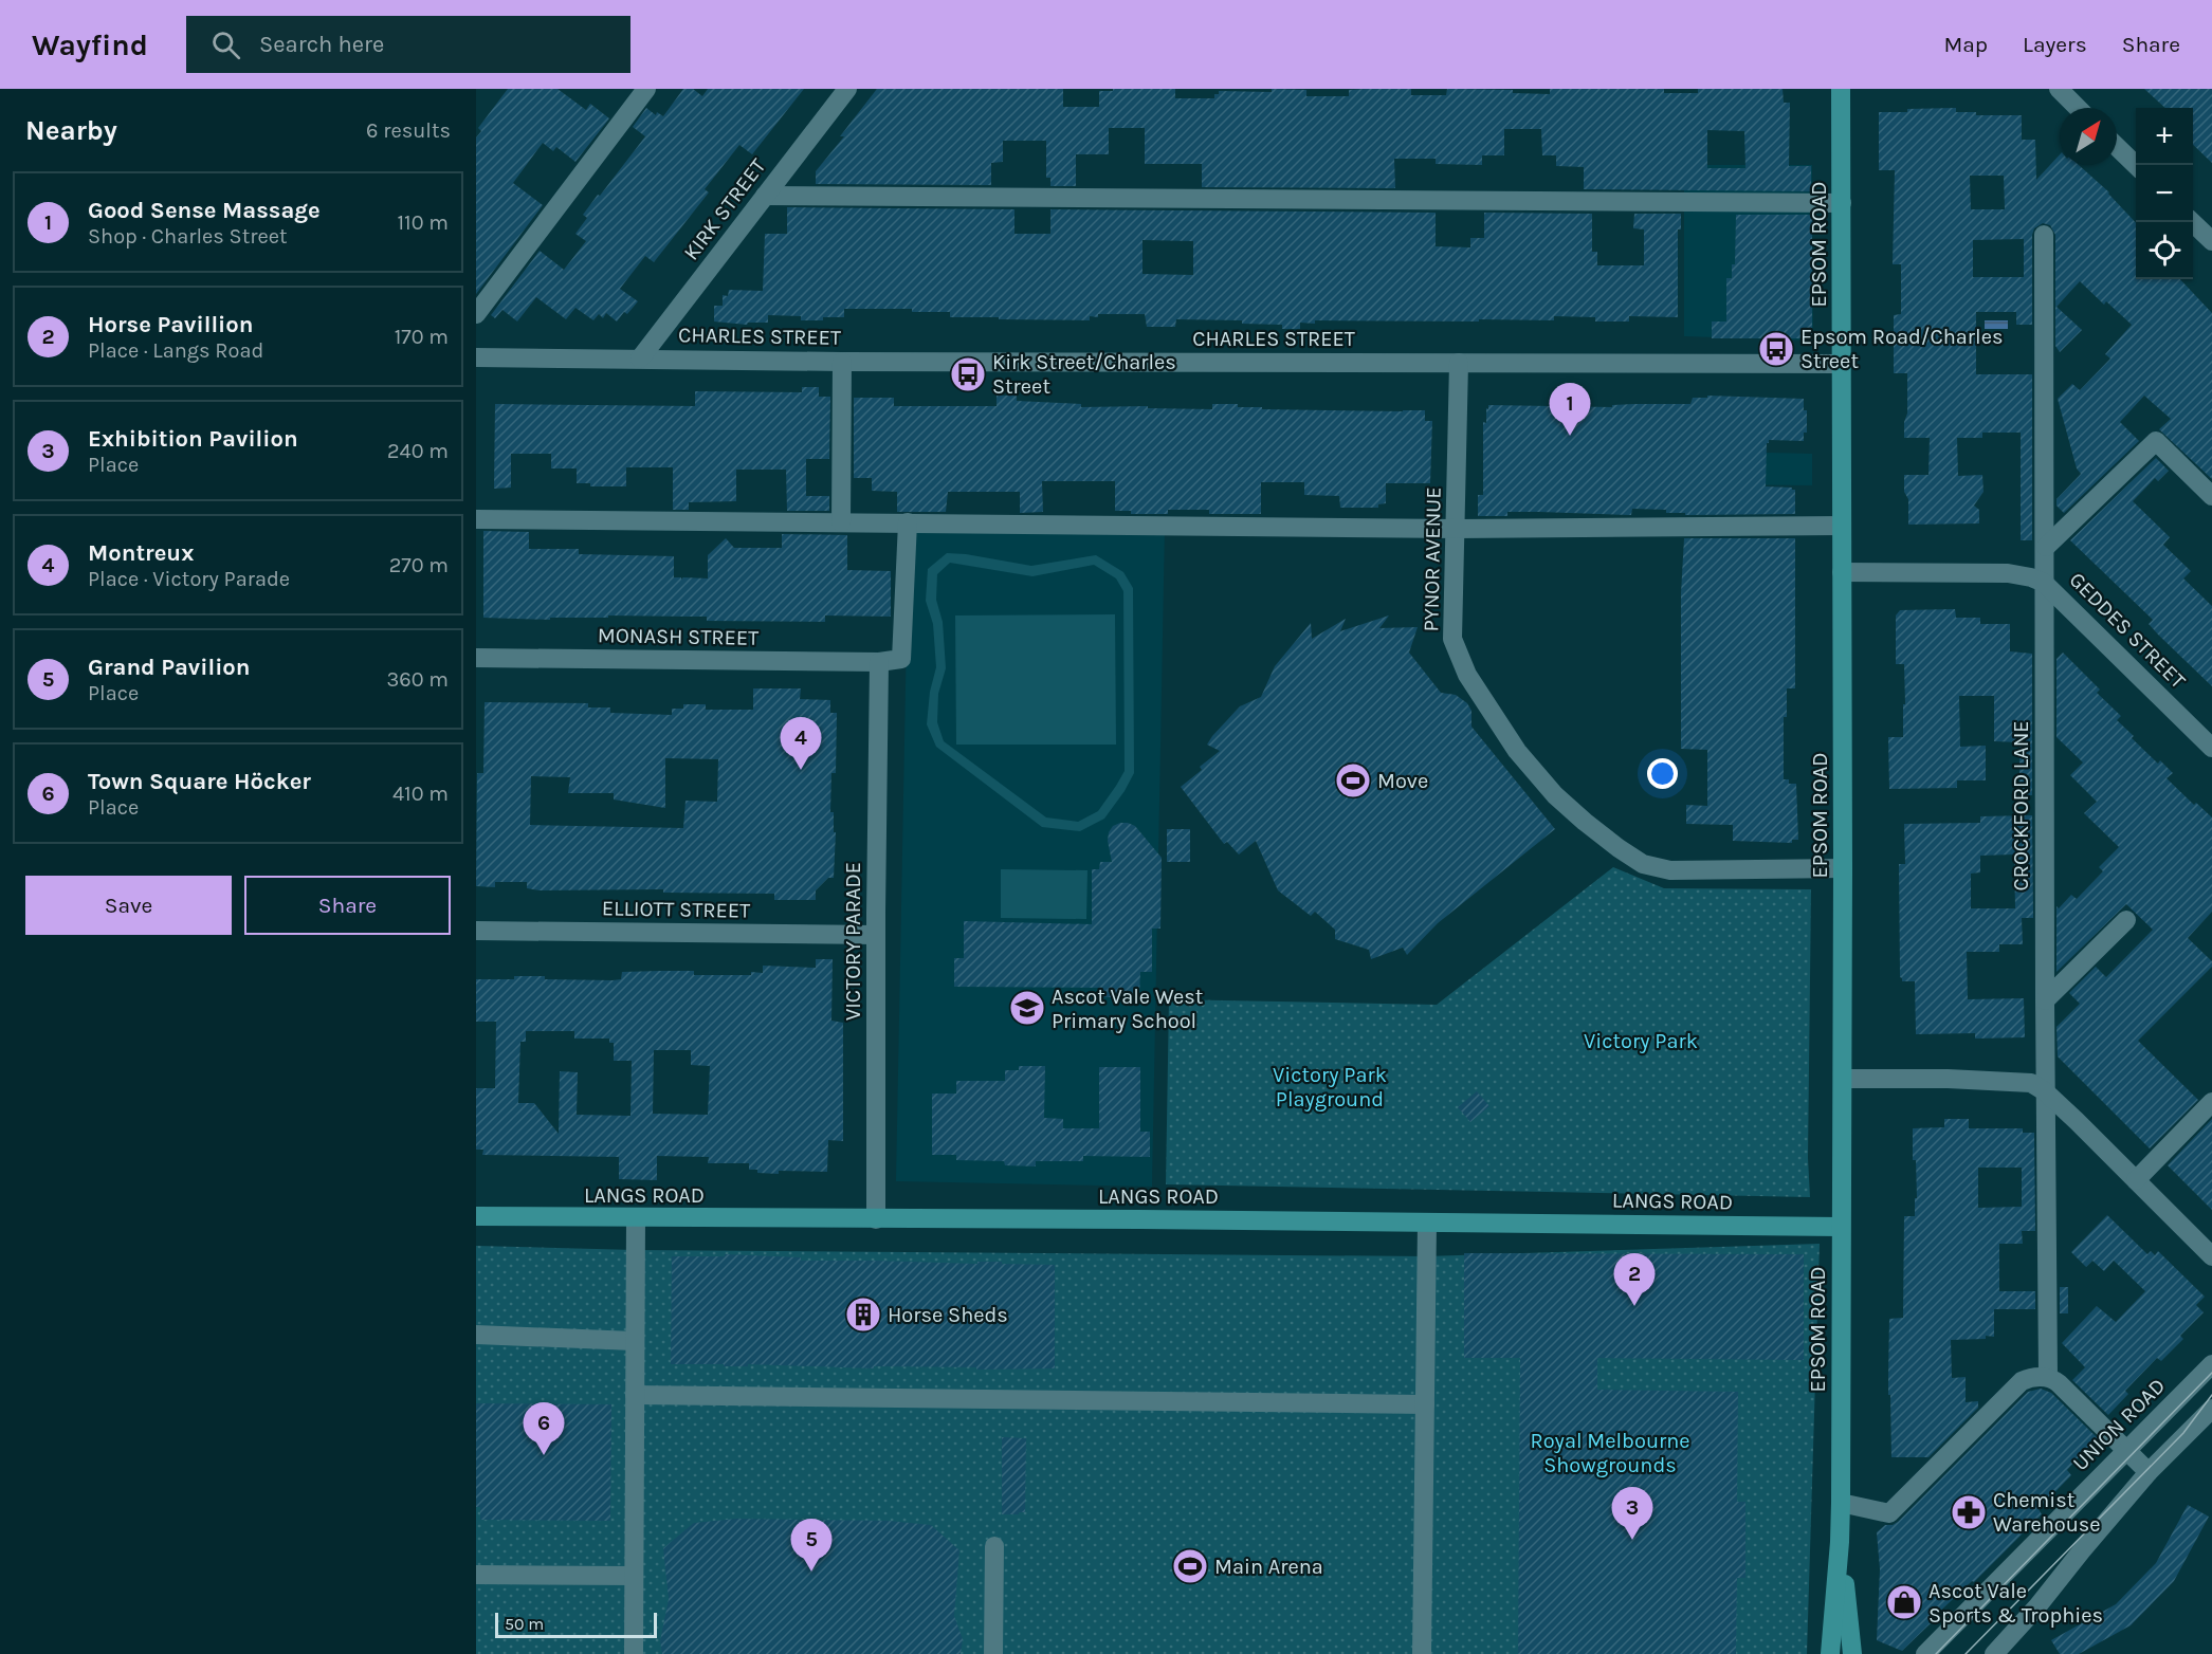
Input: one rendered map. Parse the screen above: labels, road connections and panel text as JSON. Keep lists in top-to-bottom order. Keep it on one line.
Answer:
{"streets":{"main road":["EPSOM ROAD","LANGS ROAD"],"street":["KIRK STREET","CHARLES STREET","PYNOR AVENUE","GEDDES STREET","MONASH STREET","CROCKFORD LANE","ELLIOTT STREET","VICTORY PARADE","UNION ROAD"]},"crossings":[["KIRK STREET","CHARLES STREET"],["EPSOM ROAD","CHARLES STREET"],["EPSOM ROAD","PYNOR AVENUE"],["EPSOM ROAD","GEDDES STREET"],["EPSOM ROAD","LANGS ROAD"],["CHARLES STREET","PYNOR AVENUE"],["GEDDES STREET","CROCKFORD LANE"],["MONASH STREET","VICTORY PARADE"],["ELLIOTT STREET","VICTORY PARADE"],["VICTORY PARADE","LANGS ROAD"]],"parks":["Victory Park","Victory Park Playground","Royal Melbourne Showgrounds"],"places":{"bus stop":["Epsom Road/Charles Street","Kirk Street/Charles Street"],"sports":["Move","Main Arena"],"school or university":["Ascot Vale West Primary School"],"building":["Horse Sheds"],"pharmacy":["Chemist Warehouse"],"shop":["Ascot Vale Sports & Trophies"]},"scale_bar":"50 m","north":"top right","page":{"header":"Wayfind","search":"Search here","nav":["Map","Layers","Share"],"heading":["Nearby","6 results"],"map_buttons":["+","−"],"list":[{"mark":"1","name":"Good Sense Massage","note":"Shop · Charles Street","value":"110 m"},{"mark":"2","name":"Horse Pavillion","note":"Place · Langs Road","value":"170 m"},{"mark":"3","name":"Exhibition Pavilion","note":"Place","value":"240 m"},{"mark":"4","name":"Montreux","note":"Place · Victory Parade","value":"270 m"},{"mark":"5","name":"Grand Pavilion","note":"Place","value":"360 m"},{"mark":"6","name":"Town Square Höcker","note":"Place","value":"410 m"}],"pins":["1","4","2","6","3","5"],"buttons":["Save","Share"],"scale":"50 m"}}
